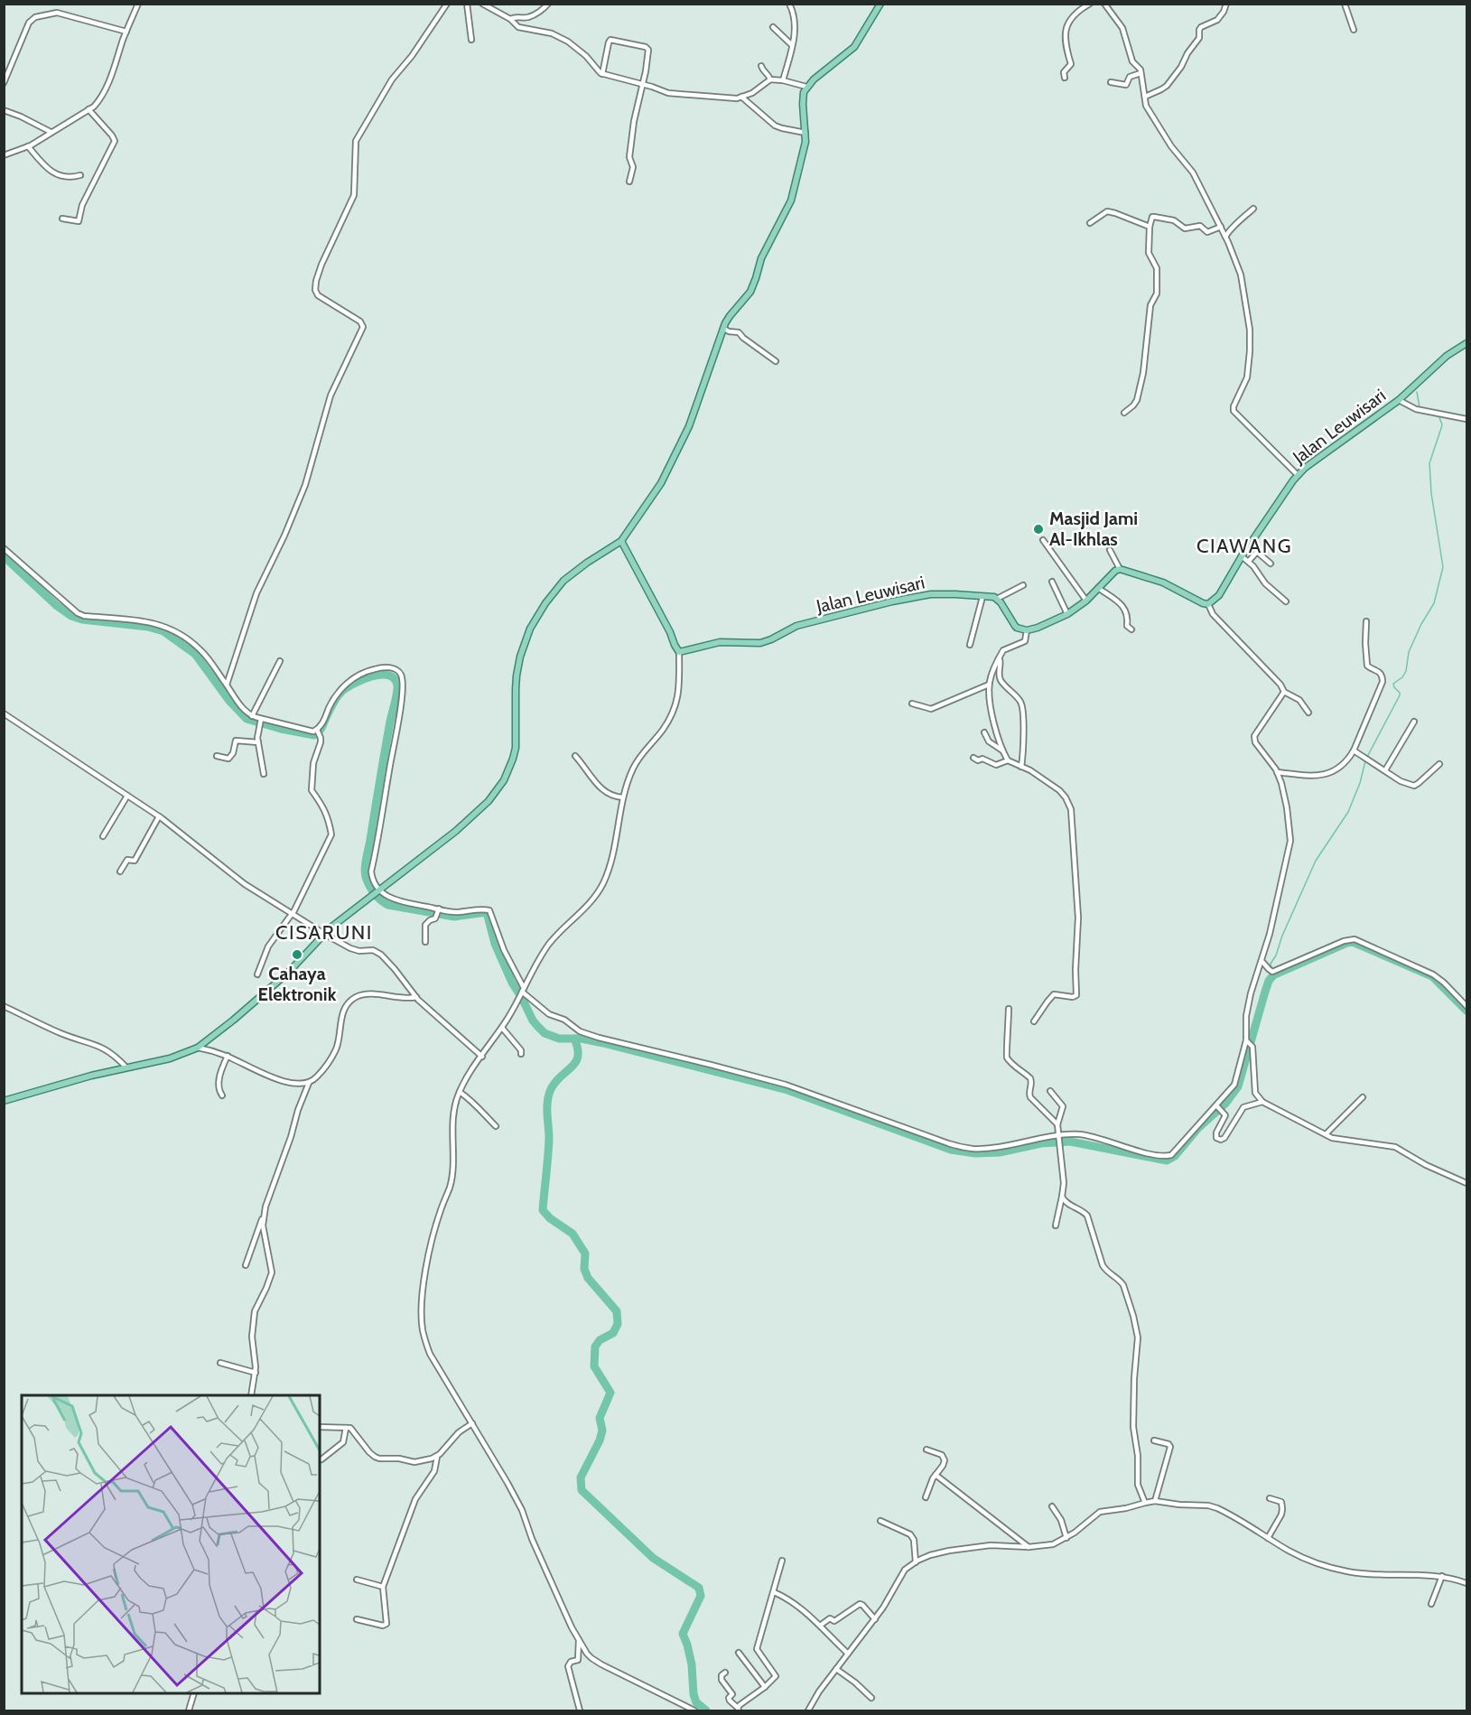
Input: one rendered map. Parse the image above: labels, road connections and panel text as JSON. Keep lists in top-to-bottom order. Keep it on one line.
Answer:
{"streets":{"main road":["Jalan Leuwisari"]},"districts":["CIAWANG","CISARUNI"],"places":["Masjid Jami Al-Ikhlas","Cahaya Elektronik"]}
